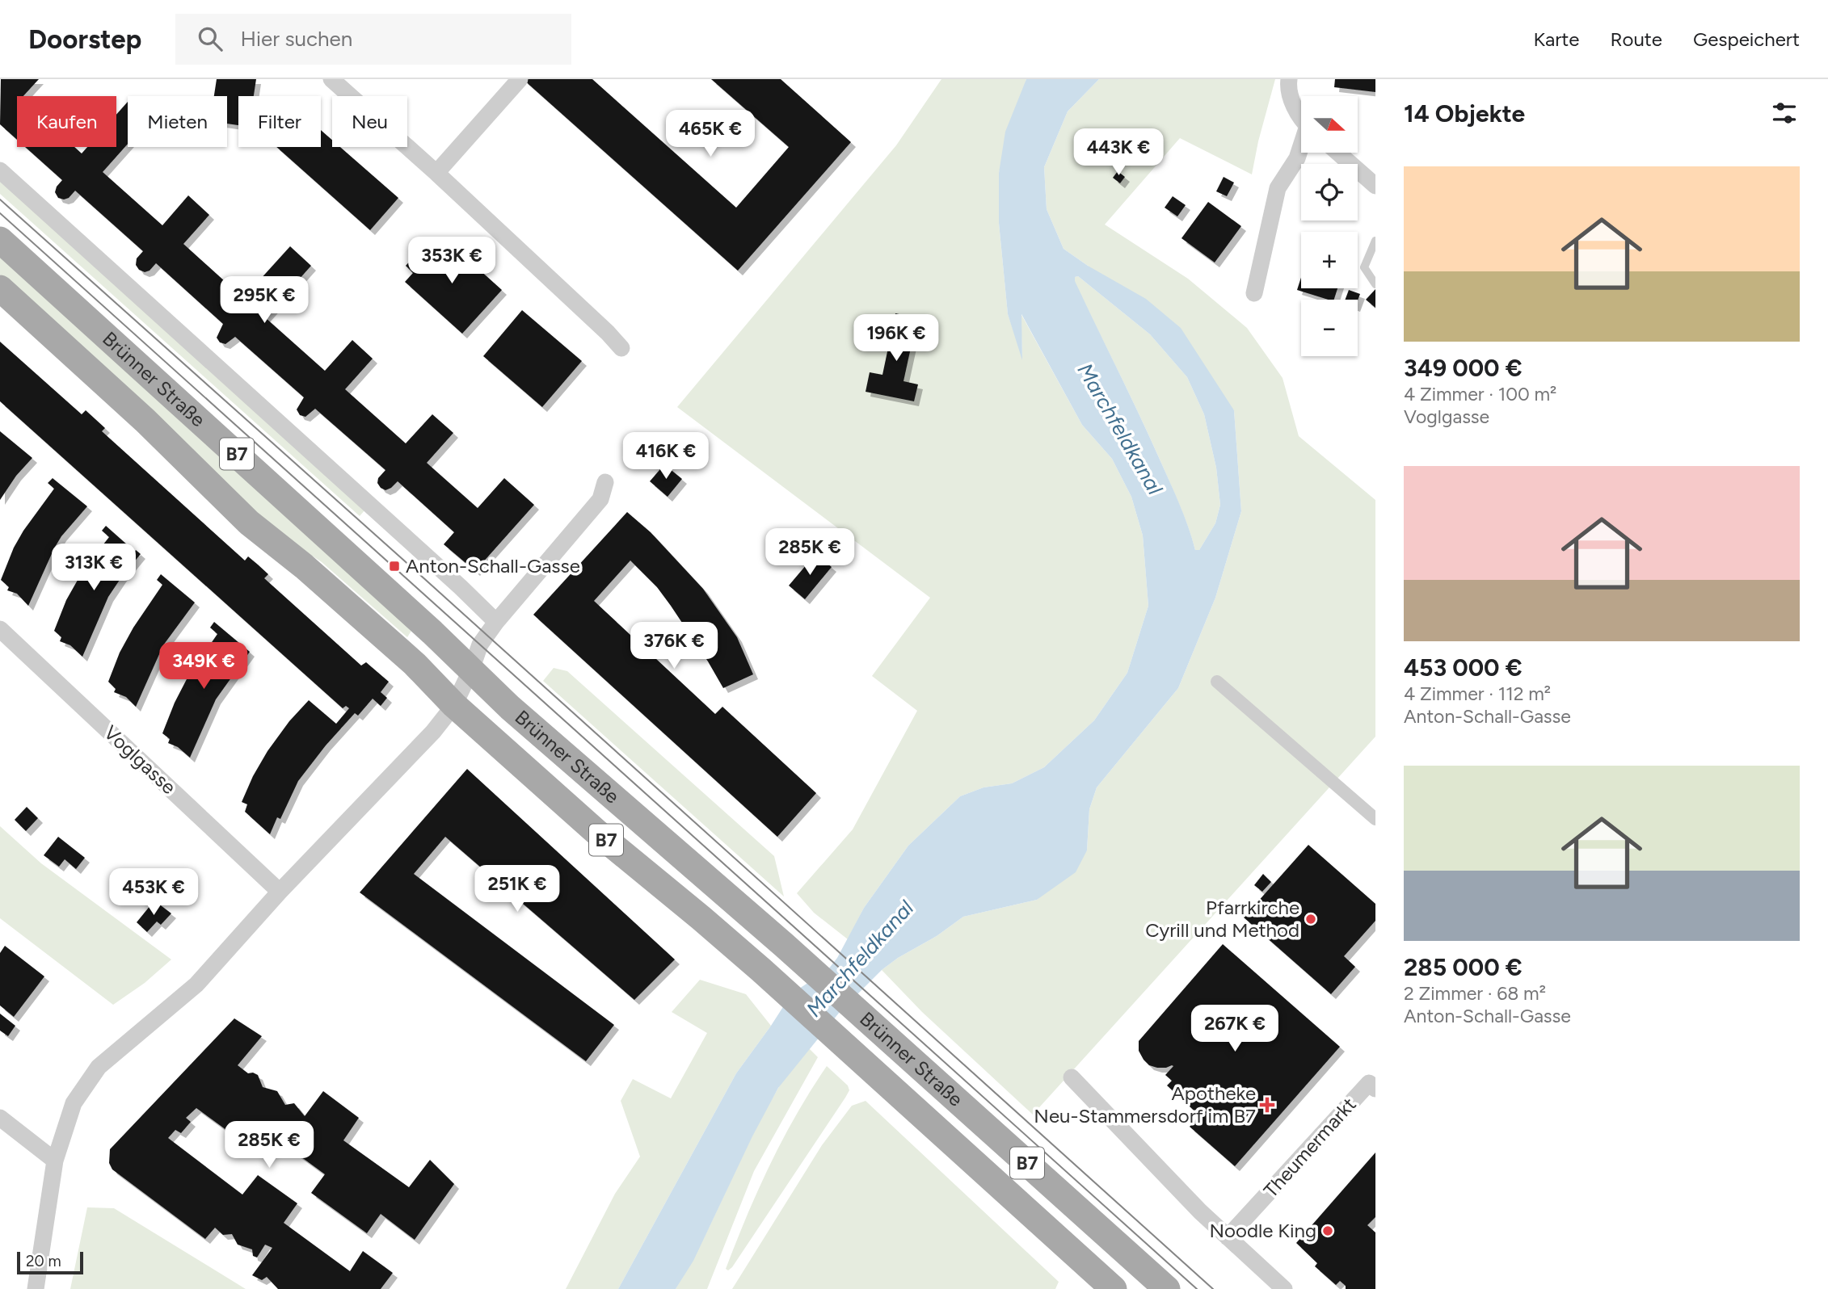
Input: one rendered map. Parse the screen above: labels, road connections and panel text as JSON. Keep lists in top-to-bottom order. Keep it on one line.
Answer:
{"streets":{"main road":["Brünner Straße","B7"],"street":["Voglgasse","Theumermarkt"]},"water":["Marchfeldkanal"],"places":{"transit":["Anton-Schall-Gasse"],"other":["Pfarrkirche Cyrill und Method","Noodle King"],"health":["Apotheke Neu-Stammersdorf im B7"]},"scale_bar":"20 m","north":"right","page":{"header":"Doorstep","search":"Hier suchen","nav":["Karte","Route","Gespeichert"],"heading":"14 Objekte","map_buttons":["+","−"],"chip":["Kaufen","Mieten","Filter","Neu"],"price":["465K €","443K €","353K €","295K €","196K €","416K €","285K €","313K €","376K €","349K €","251K €","453K €","267K €","285K €"],"list":[{"name":"349 000 €","note":"4 Zimmer · 100 m² · Voglgasse"},{"name":"453 000 €","note":"4 Zimmer · 112 m² · Anton-Schall-Gasse"},{"name":"285 000 €","note":"2 Zimmer · 68 m² · Anton-Schall-Gasse"}],"scale":"20 m"}}
